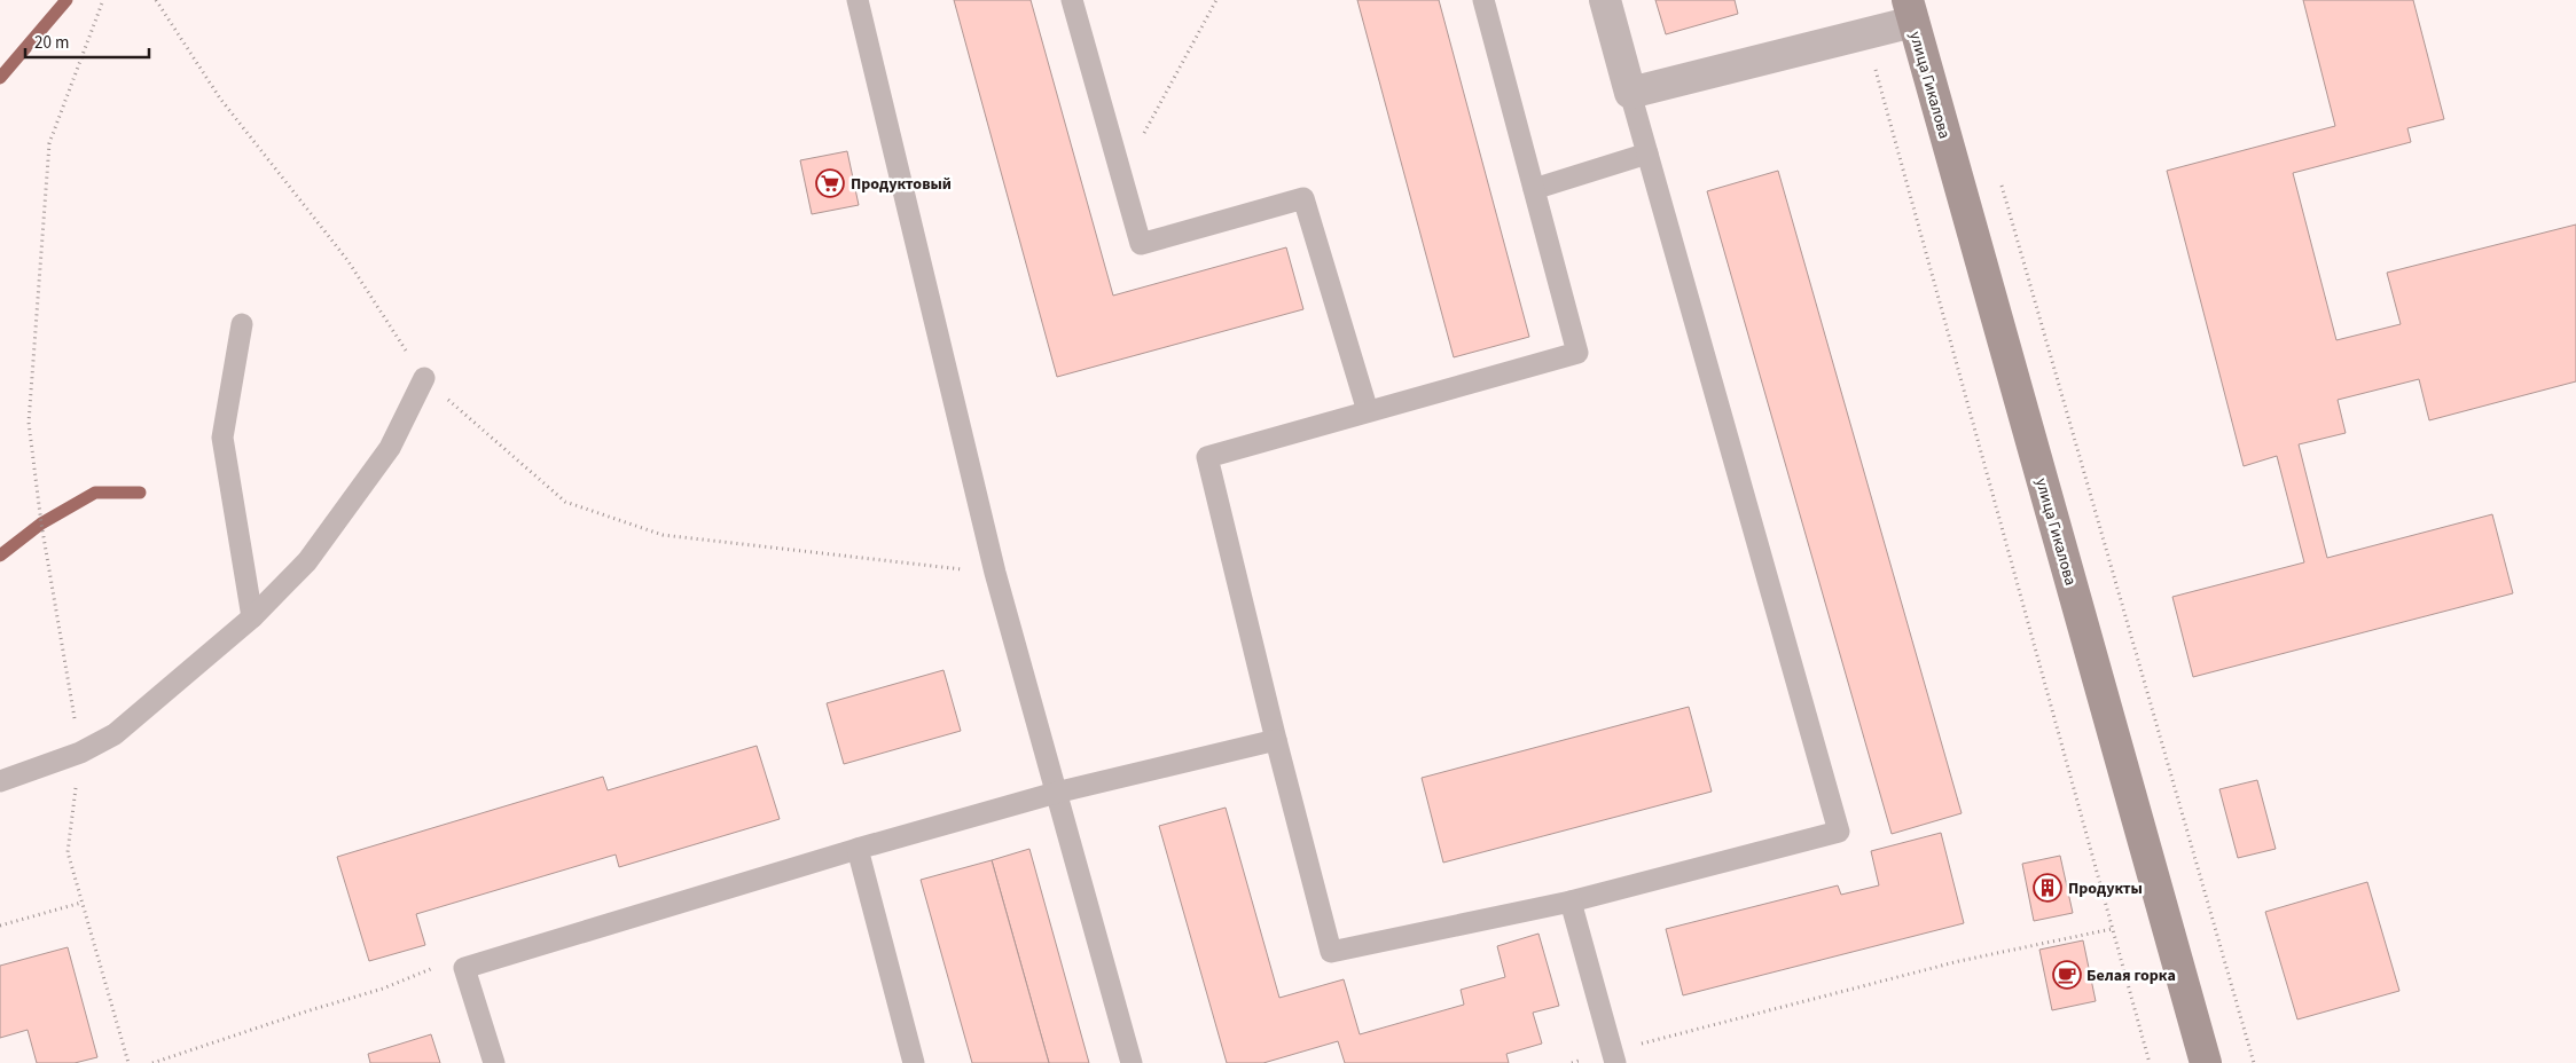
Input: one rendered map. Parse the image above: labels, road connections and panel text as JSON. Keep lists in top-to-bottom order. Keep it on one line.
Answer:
{"streets":{"main road":["улица Гикалова"]},"places":{"supermarket":["Продуктовый"],"building":["Продукты"],"cafe":["Белая горка"]},"scale_bar":"20 m"}
